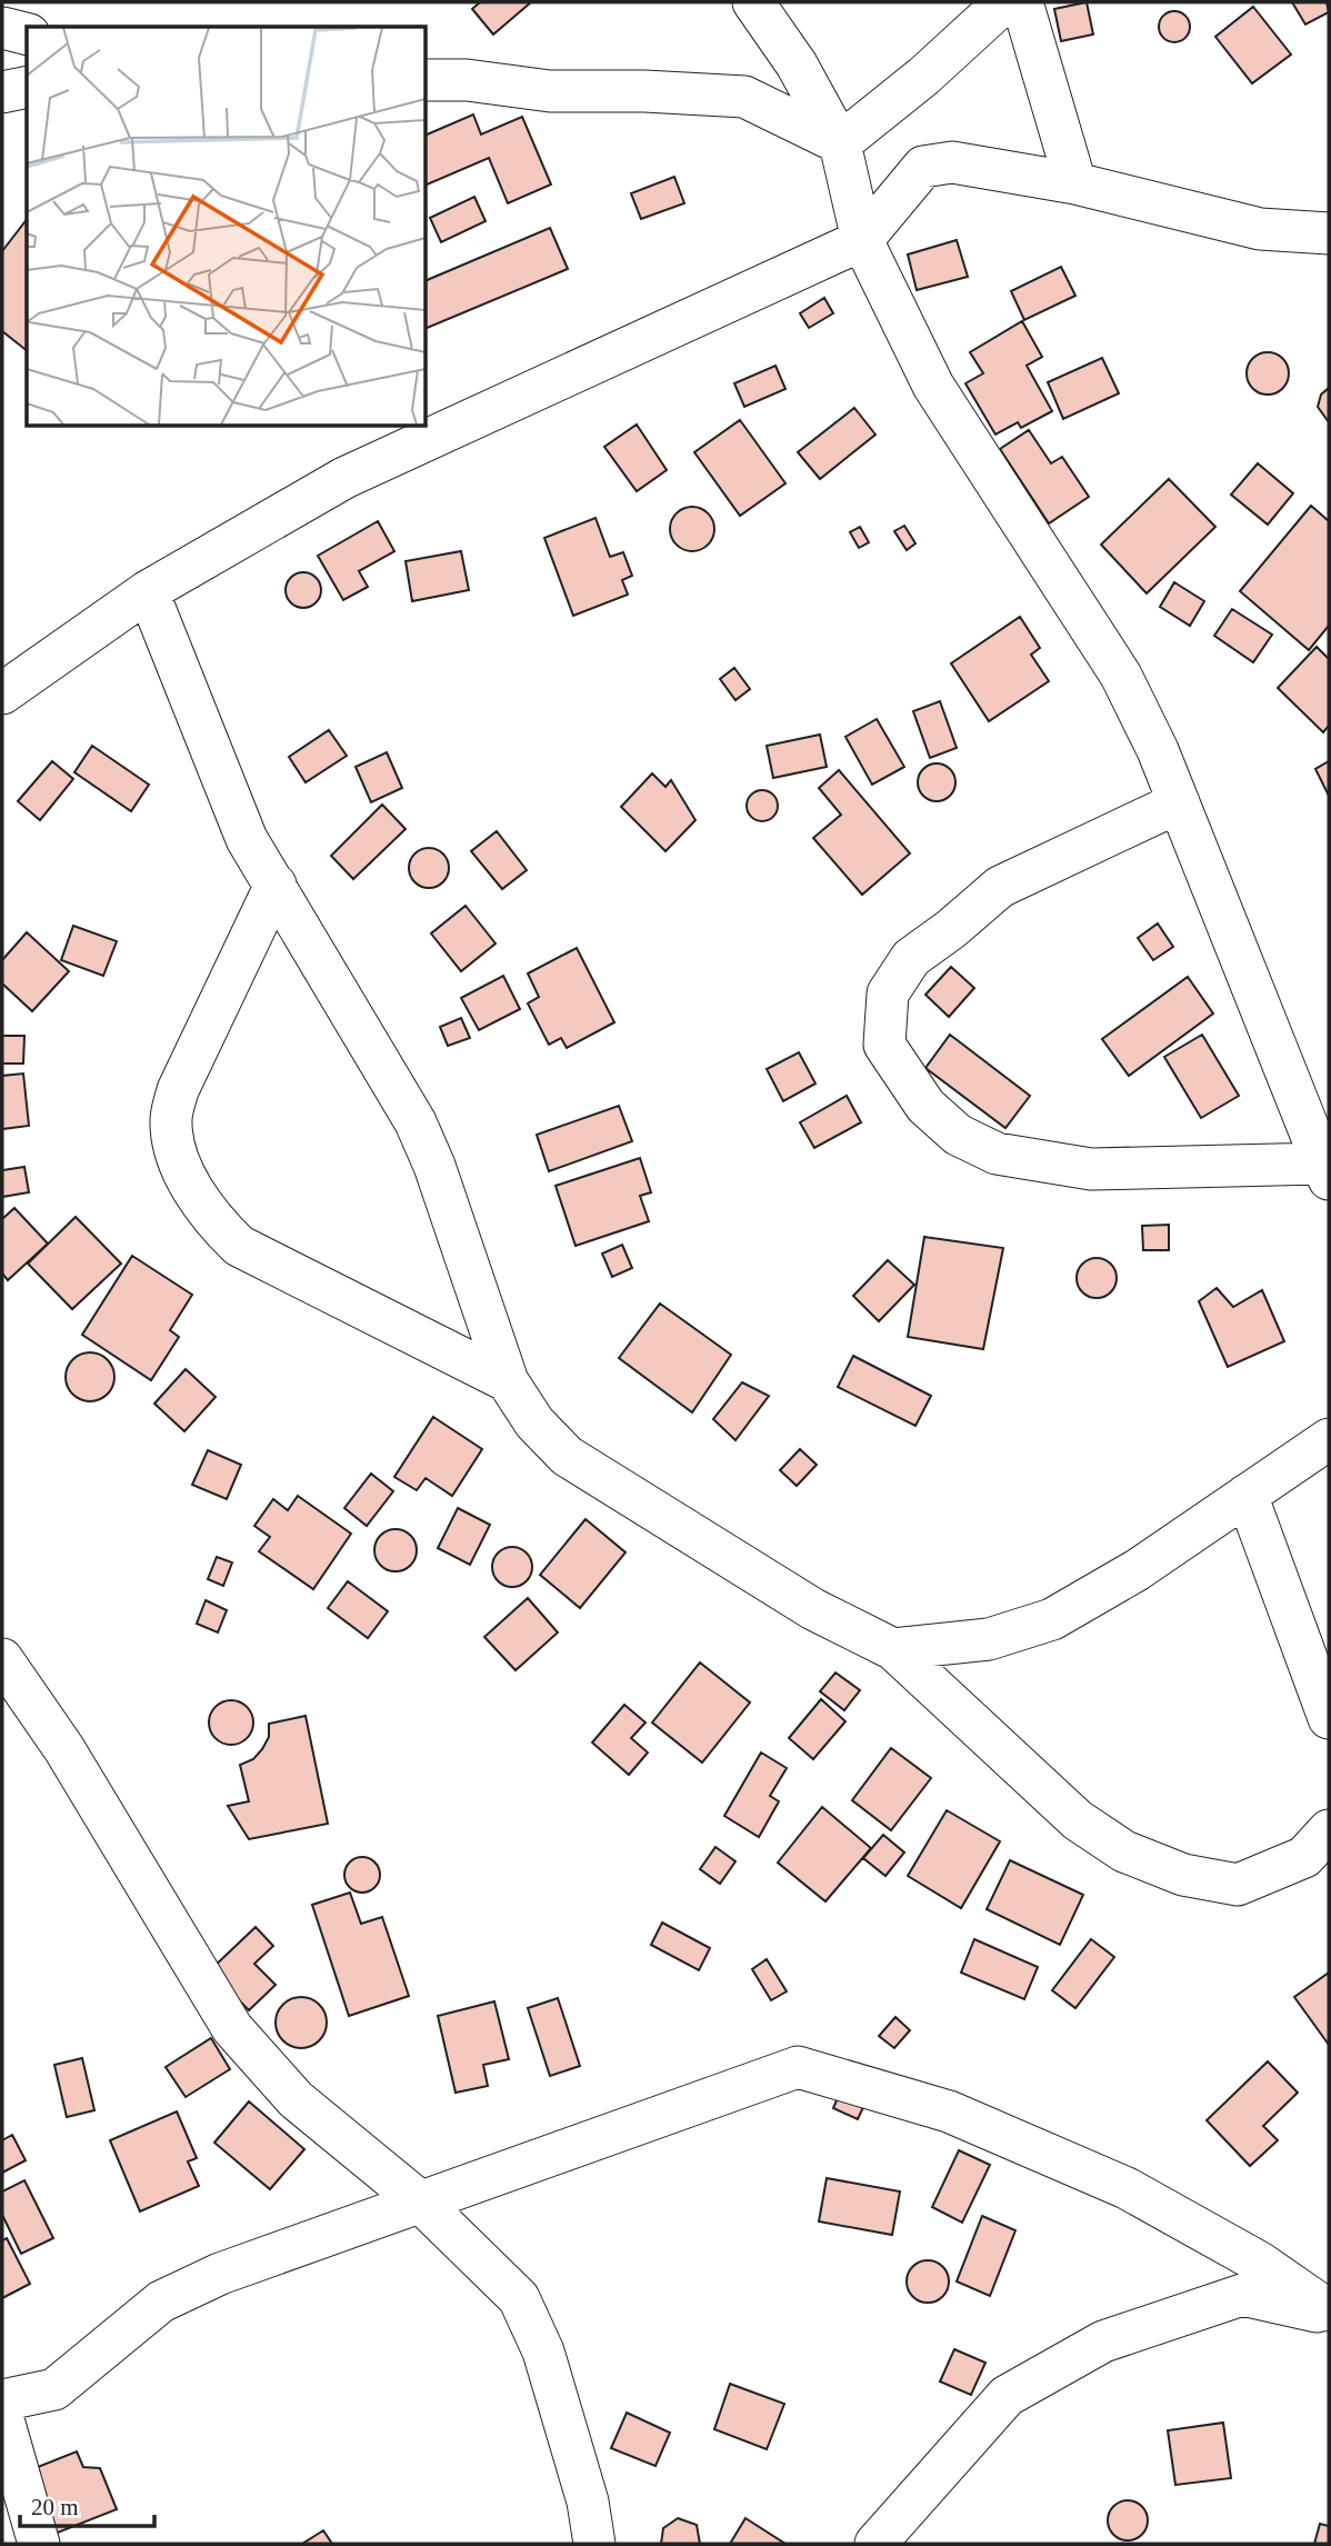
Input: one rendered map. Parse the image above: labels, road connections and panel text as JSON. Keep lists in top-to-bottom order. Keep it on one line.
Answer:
{"scale_bar":"20 m"}
